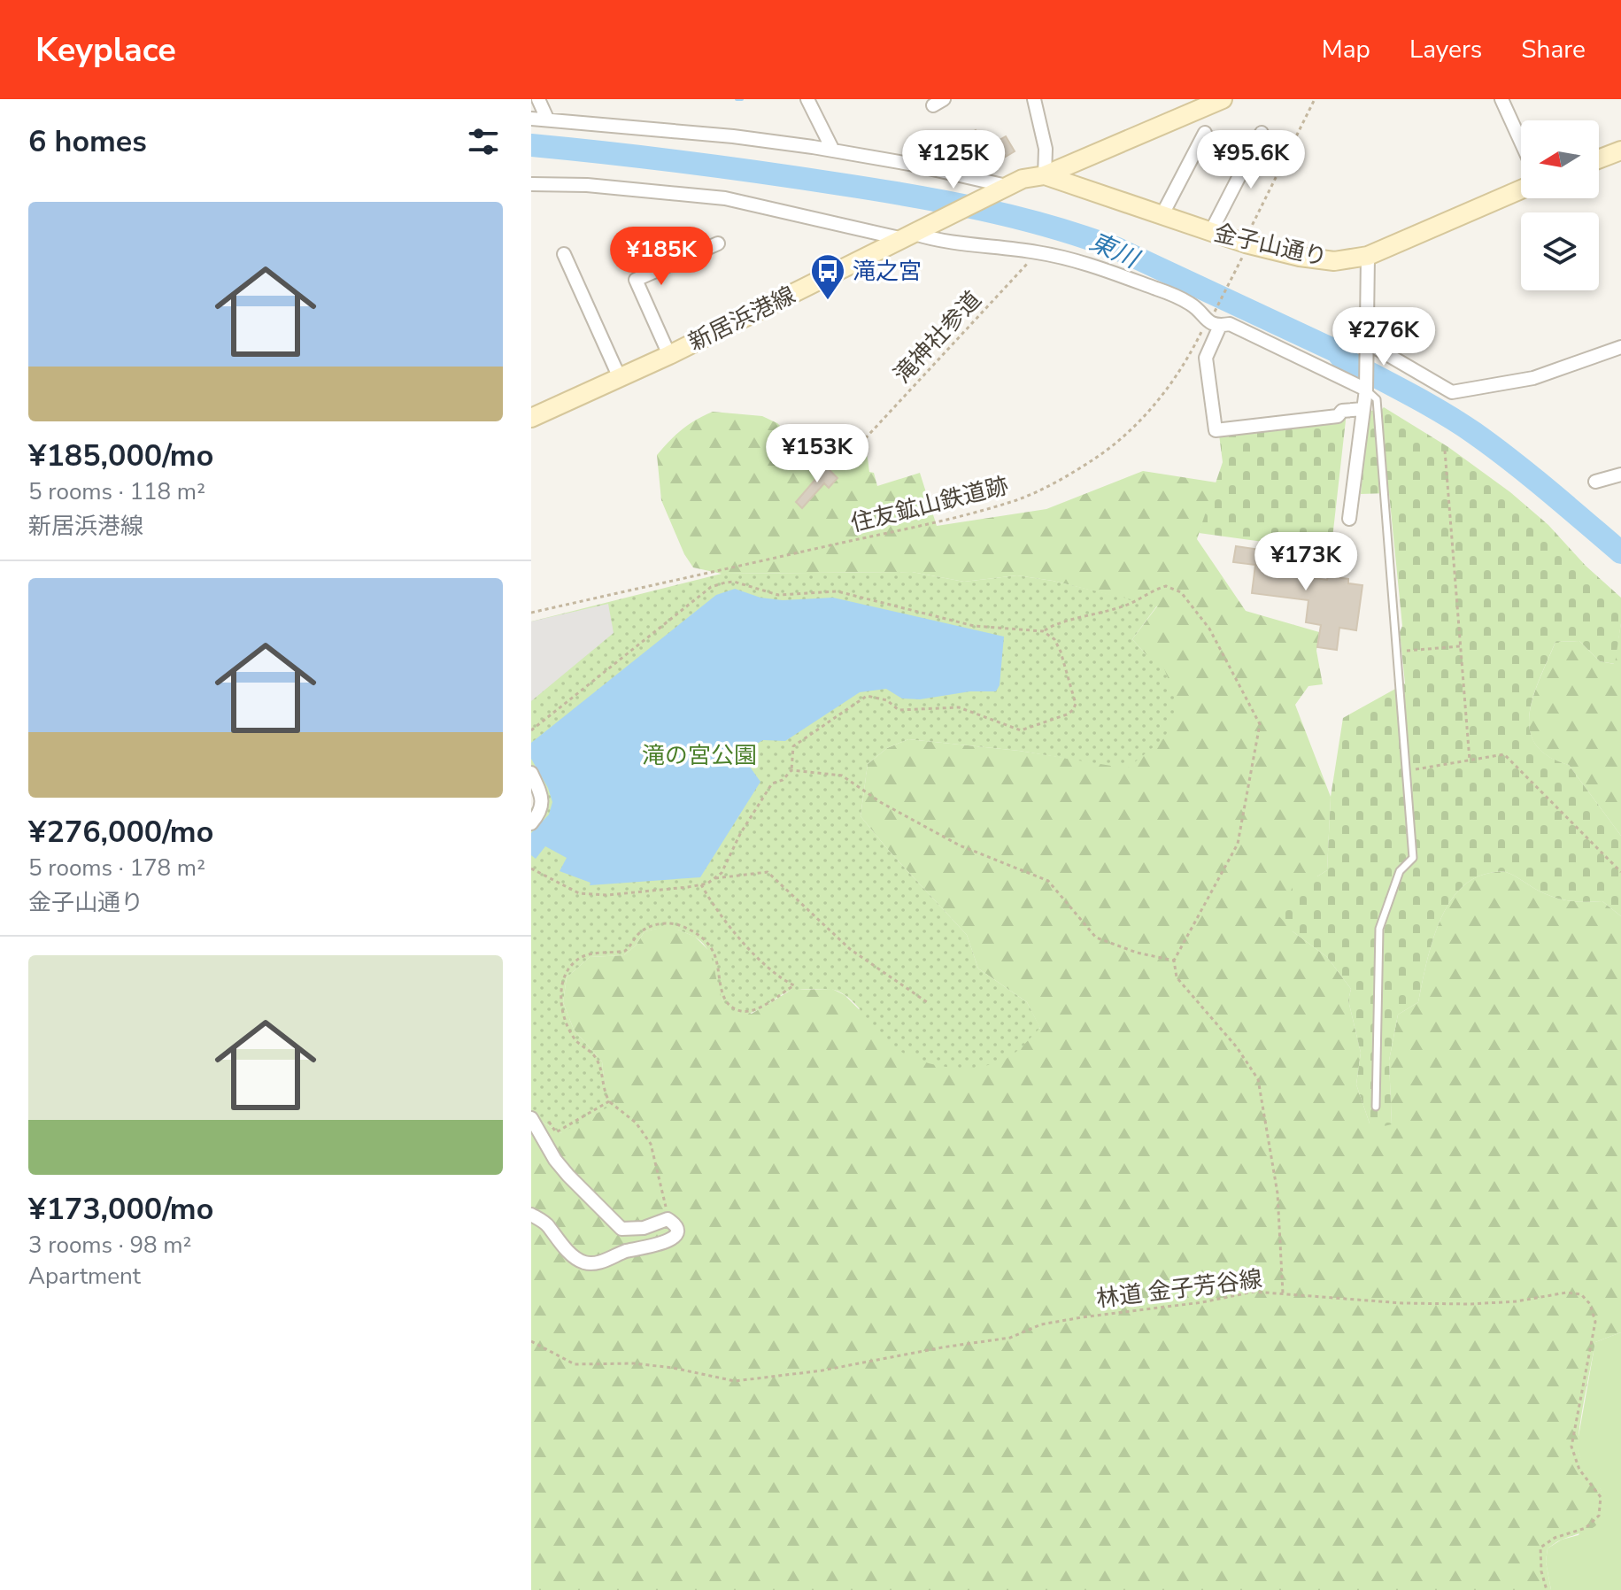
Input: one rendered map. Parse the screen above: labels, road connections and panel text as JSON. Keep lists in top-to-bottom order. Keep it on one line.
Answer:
{"streets":{"main road":["金子山通り","新居浜港線"],"path":["滝神社参道","住友鉱山鉄道跡","林道 金子芳谷線"]},"crossings":[["金子山通り","新居浜港線"]],"water":["東川"],"parks":["滝の宮公園"],"places":{"bus stop":["滝之宮"]},"north":"left","page":{"header":"Keyplace","nav":["Map","Layers","Share"],"heading":"6 homes","price":["¥125K","¥95.6K","¥185K","¥276K","¥153K","¥173K"],"list":[{"name":"¥185,000/mo","note":"5 rooms · 118 m² · 新居浜港線"},{"name":"¥276,000/mo","note":"5 rooms · 178 m² · 金子山通り"},{"name":"¥173,000/mo","note":"3 rooms · 98 m² · Apartment"}]}}
